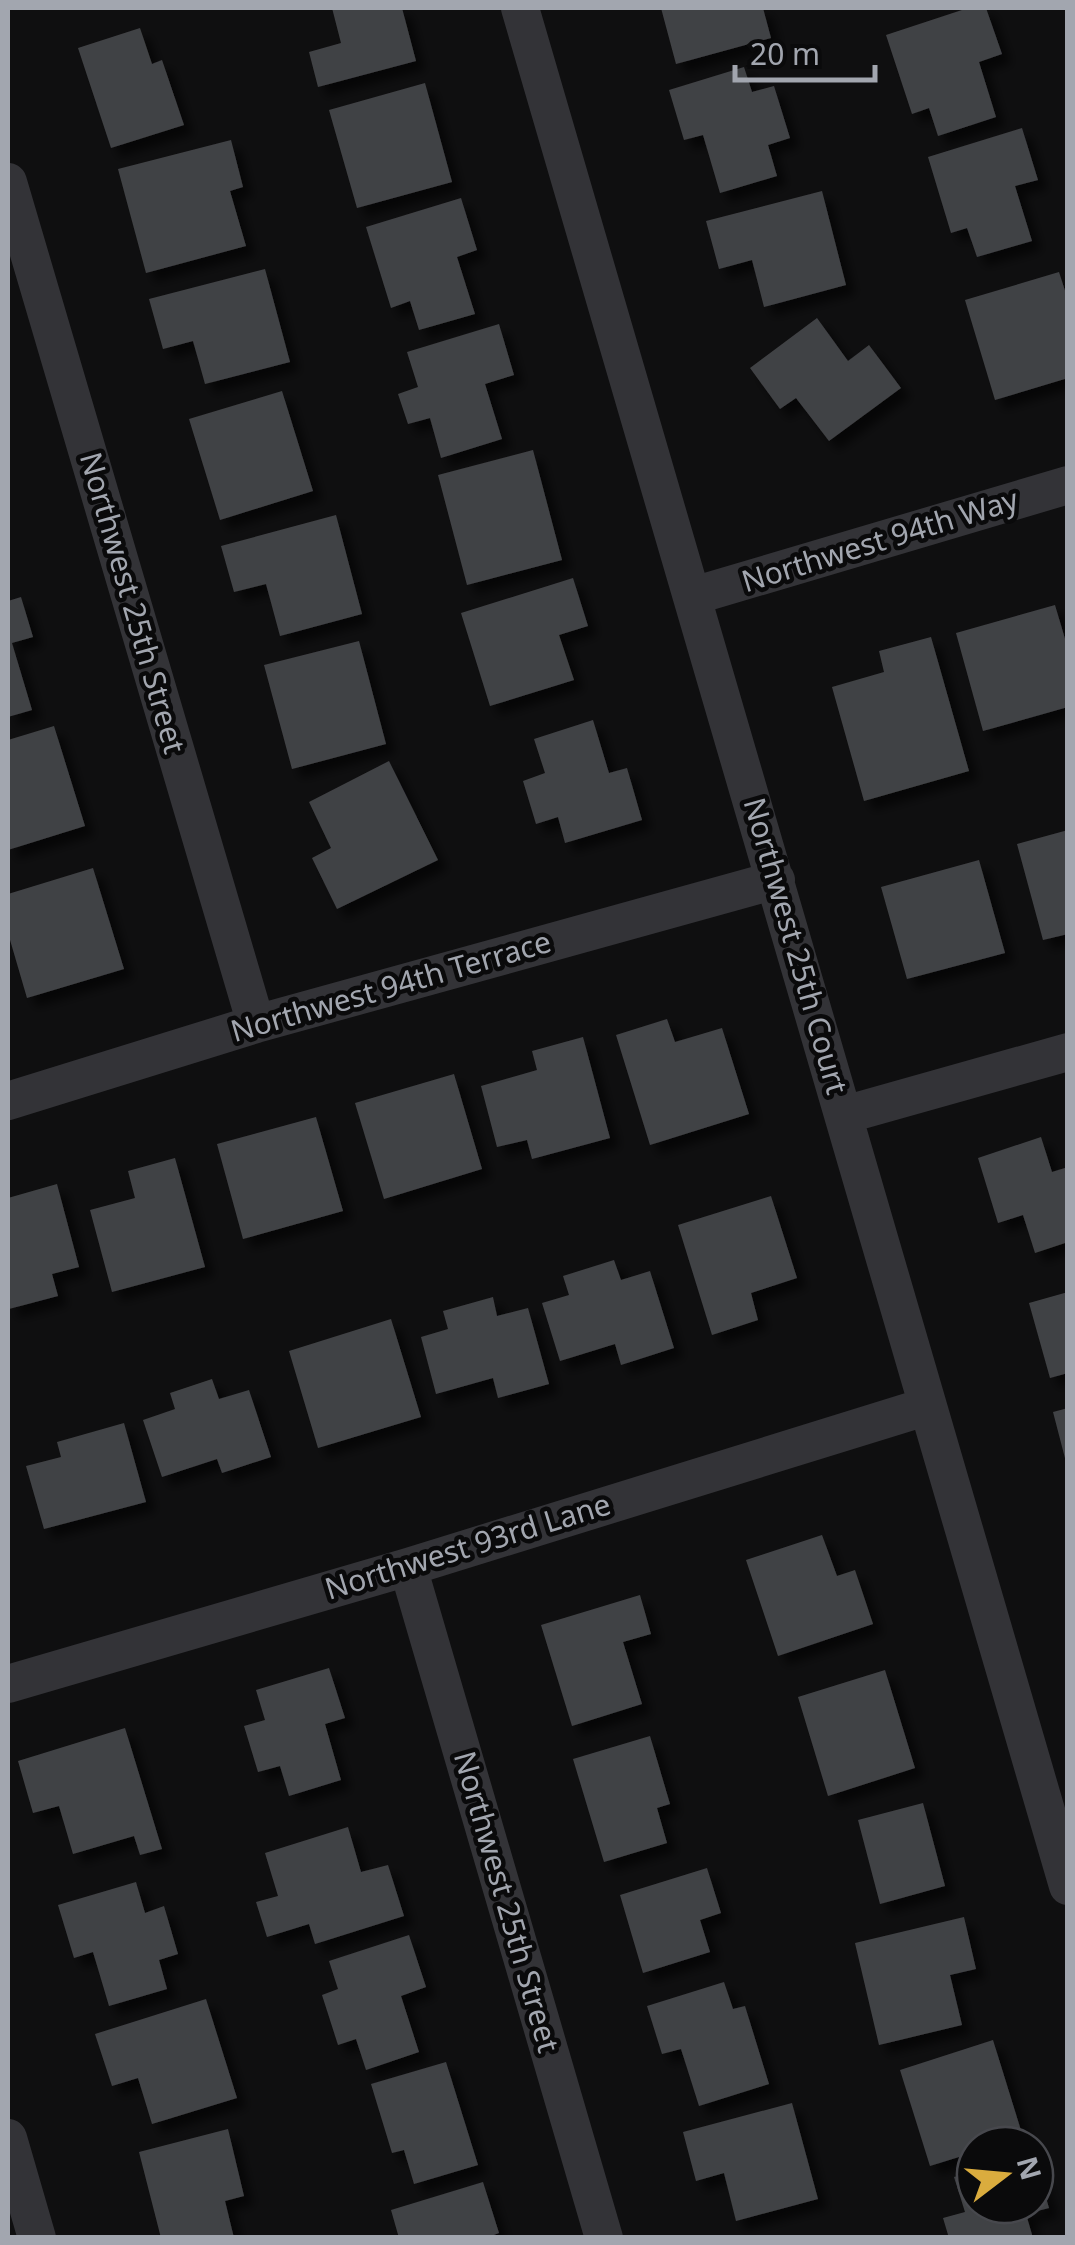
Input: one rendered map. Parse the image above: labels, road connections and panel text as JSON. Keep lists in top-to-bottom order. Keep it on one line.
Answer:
{"streets":{"street":["Northwest 94th Way","Northwest 25th Street","Northwest 25th Court","Northwest 94th Terrace","Northwest 93rd Lane"]},"crossings":[["Northwest 94th Way","Northwest 25th Court"],["Northwest 25th Street","Northwest 94th Terrace"],["Northwest 25th Street","Northwest 93rd Lane"],["Northwest 25th Court","Northwest 94th Terrace"],["Northwest 25th Court","Northwest 93rd Lane"]],"scale_bar":"20 m","north":"right"}
